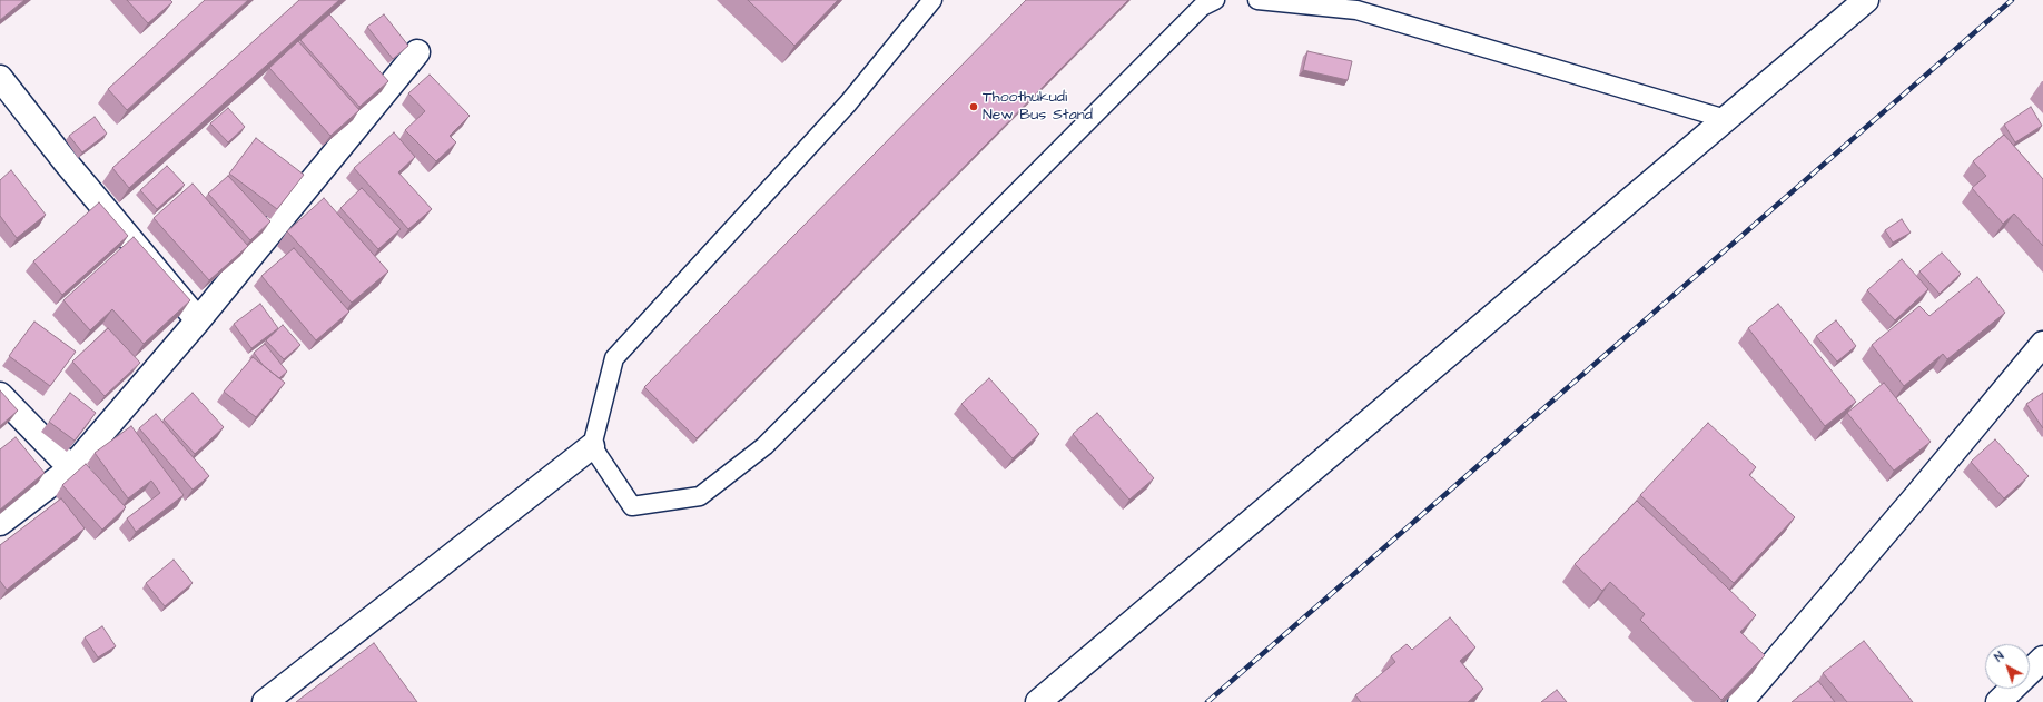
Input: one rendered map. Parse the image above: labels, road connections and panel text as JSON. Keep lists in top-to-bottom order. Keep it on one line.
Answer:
{"places":["Thoothukudi New Bus Stand"],"north":"top left"}
